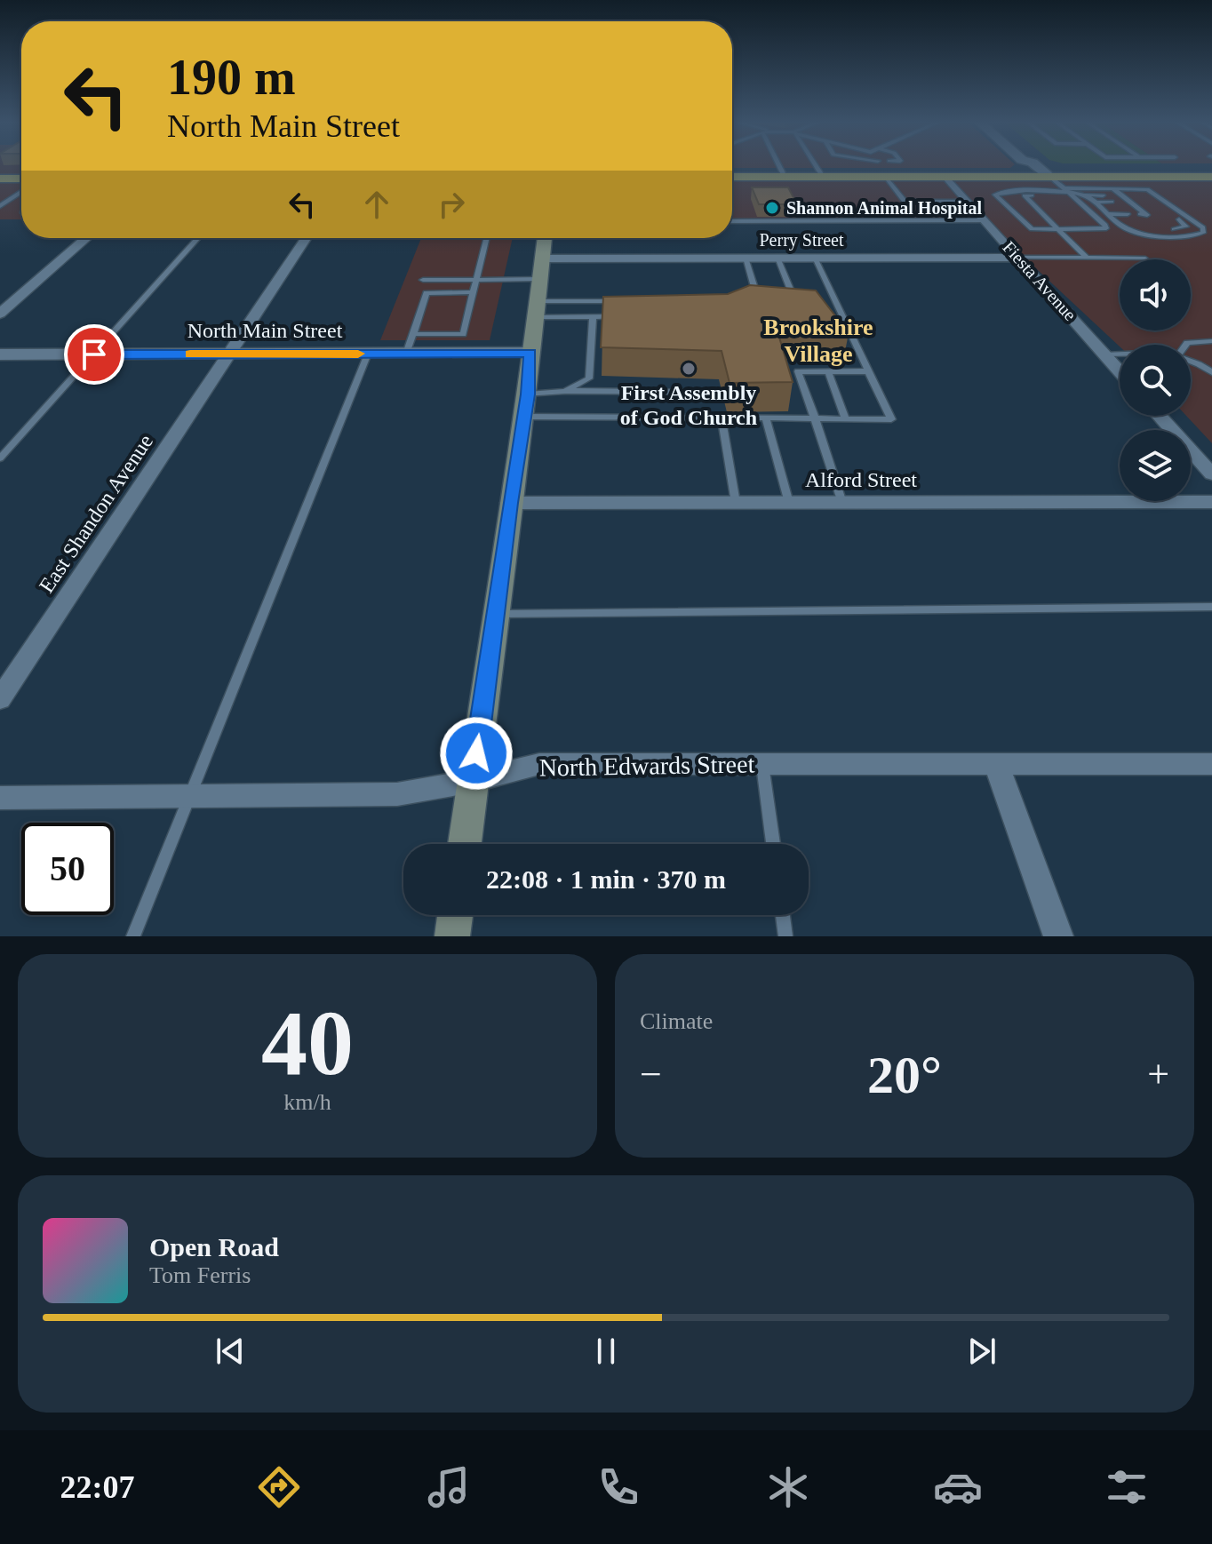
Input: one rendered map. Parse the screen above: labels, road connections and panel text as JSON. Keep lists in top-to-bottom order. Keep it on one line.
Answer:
{"streets":{"street":["Perry Street","Fiesta Avenue","North Main Street","Alford Street","East Shandon Avenue","North Edwards Street"]},"crossings":[["Perry Street","Fiesta Avenue"],["North Main Street","East Shandon Avenue"]],"districts":["Brookshire Village"],"places":["Shannon Animal Hospital","First Assembly of God Church"],"page":{"turn":["190 m","North Main Street"],"limit":"50","trip":"22:08 · 1 min · 370 m","tile":[["40","km/h"],"Climate"],"heat":["−","20°","+"],"song":["Open Road","Tom Ferris"],"tabs":"22:07"}}
